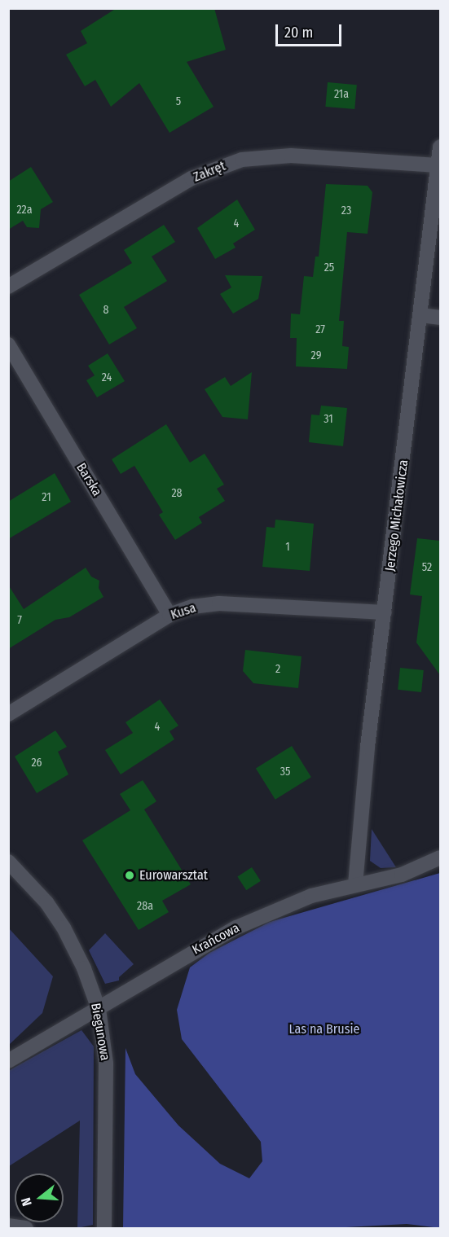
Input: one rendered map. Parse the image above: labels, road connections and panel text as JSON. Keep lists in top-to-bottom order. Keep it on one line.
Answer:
{"streets":{"street":["Zakręt","Barska","Jerzego Michałowicza","Kusa","Krańcowa","Biegunowa"]},"crossings":[["Zakręt","Jerzego Michałowicza"],["Barska","Kusa"],["Jerzego Michałowicza","Kusa"],["Jerzego Michałowicza","Krańcowa"],["Krańcowa","Biegunowa"]],"parks":["Las na Brusie"],"places":["Eurowarsztat"],"house_numbers":["21a","5","22a","23","4","25","8","27","29","24","31","28","21","1","52","7","2","4","26","35","28a"],"scale_bar":"20 m","north":"left"}
